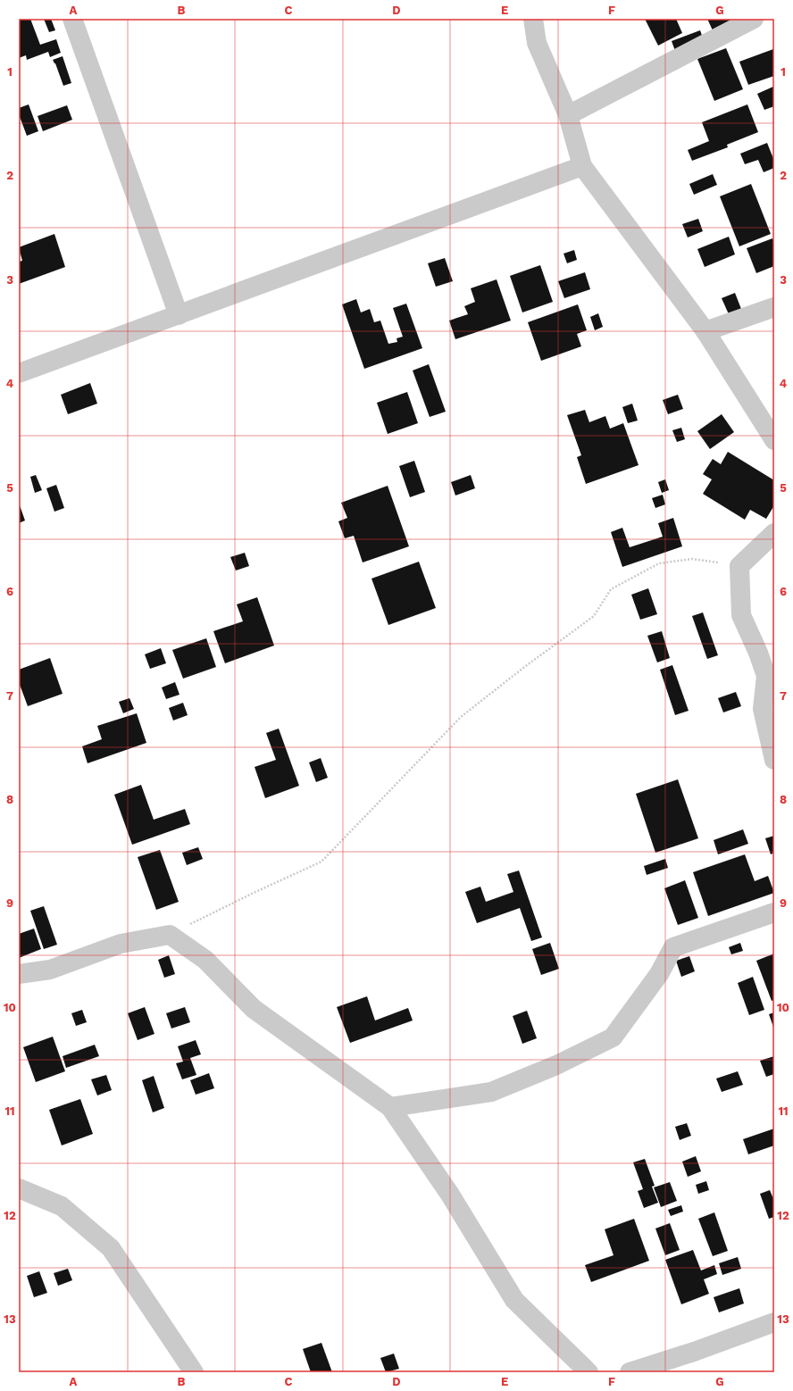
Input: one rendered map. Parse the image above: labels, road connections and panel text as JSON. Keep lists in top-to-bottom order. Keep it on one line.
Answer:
{"grid":{"columns":["A","B","C","D","E","F","G"],"rows":["1","2","3","4","5","6","7","8","9","10","11","12","13"]}}
